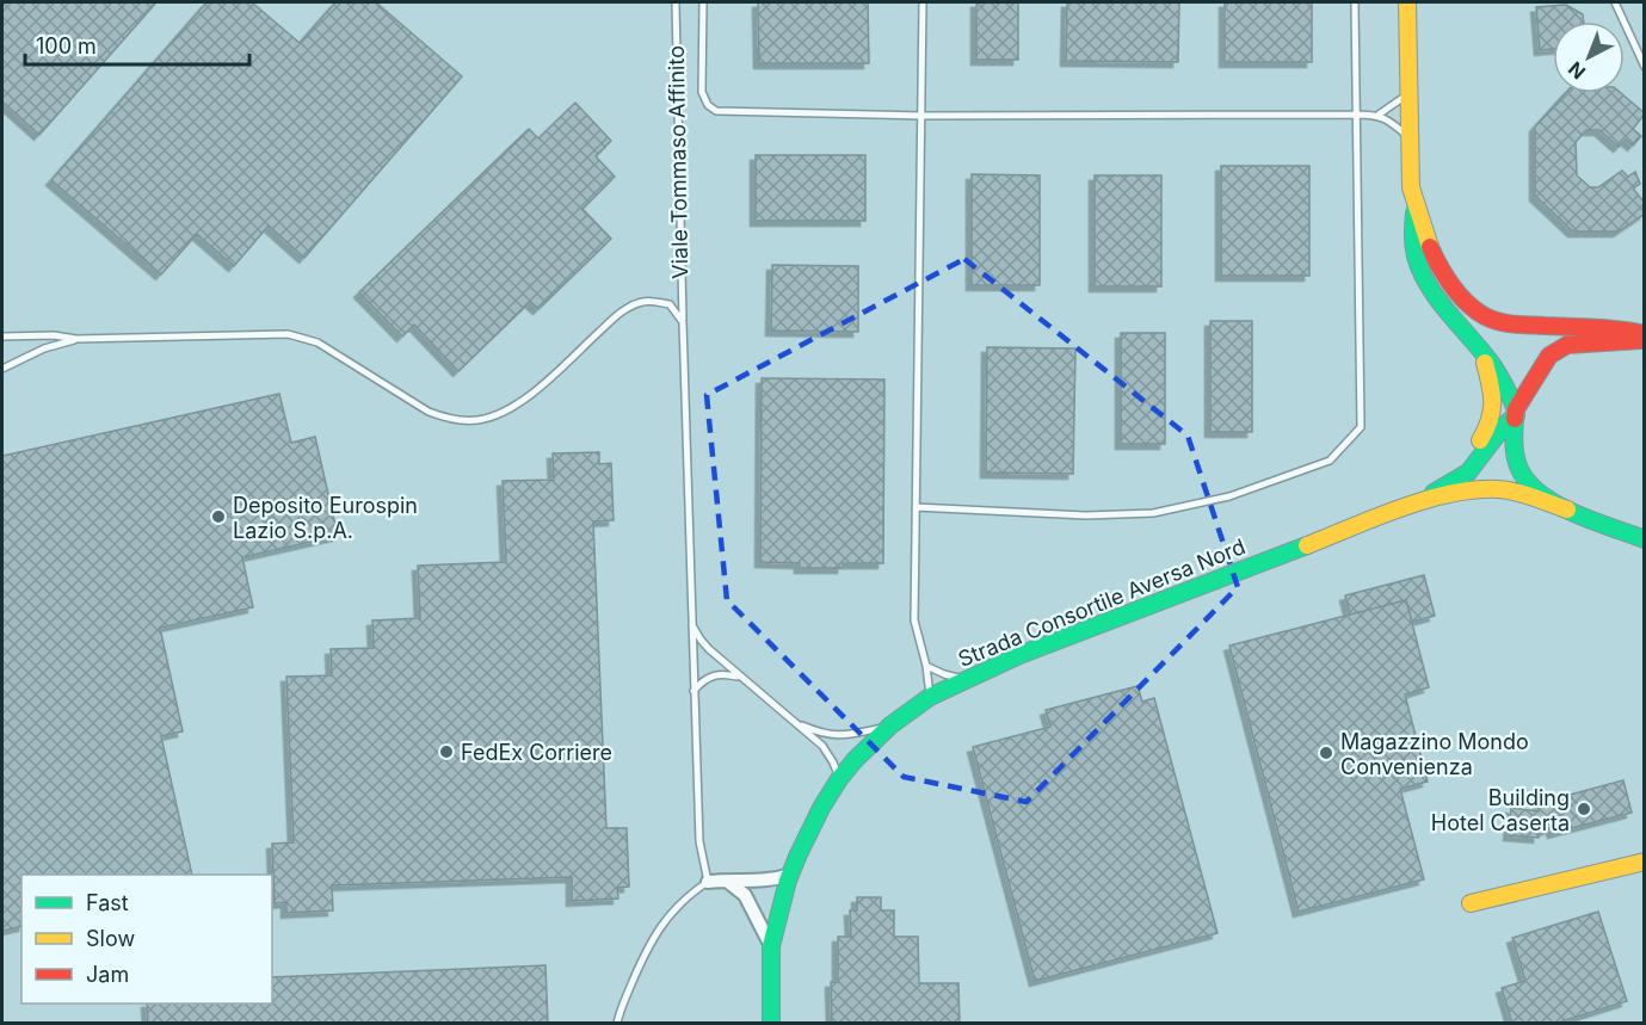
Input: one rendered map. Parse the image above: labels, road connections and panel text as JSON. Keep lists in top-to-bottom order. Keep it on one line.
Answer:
{"streets":{"street":["Strada Consortile Aversa Nord"],"lane":["Viale Tommaso Affinito"]},"places":["Deposito Eurospin Lazio S.p.A.","FedEx Corriere","Magazzino Mondo Convenienza","Building Hotel Caserta"],"legend":["Fast","Slow","Jam"],"scale_bar":"100 m","north":"bottom left"}
